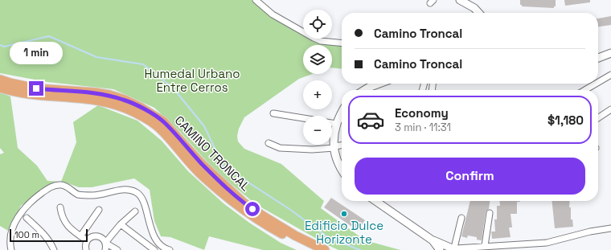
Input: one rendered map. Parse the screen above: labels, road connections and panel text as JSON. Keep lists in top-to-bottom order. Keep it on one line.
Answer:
{"streets":{"main road":["CAMINO TRONCAL"]},"parks":["Humedal Urbano Entre Cerros"],"places":["Edificio Dulce Horizonte"],"scale_bar":"100 m","page":{"map_buttons":["+","−"],"banner":["Camino Troncal","Camino Troncal"],"bubble":"1 min","list":[{"name":"Economy","note":"3 min · 11:31","value":"$1,180"}],"buttons":"Confirm","scale":"100 m"}}
